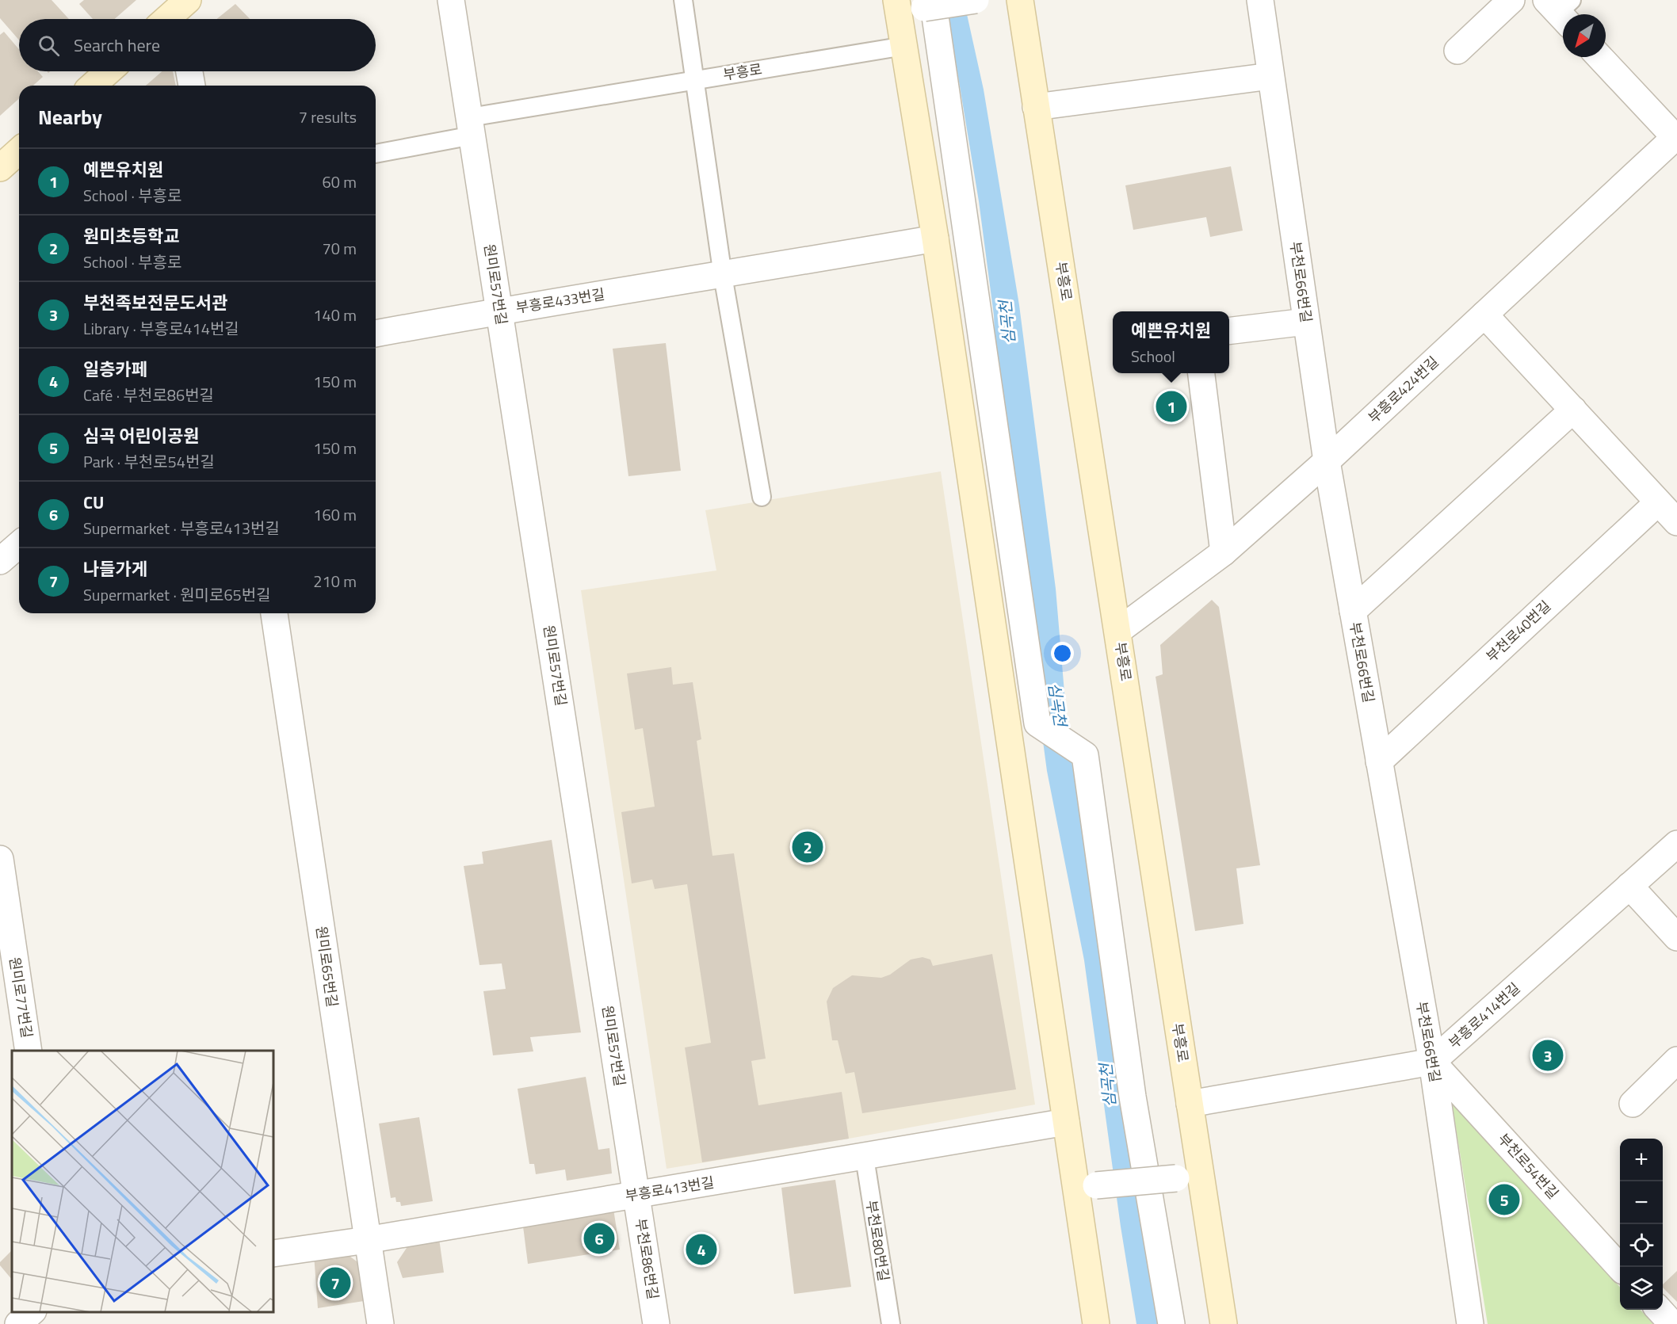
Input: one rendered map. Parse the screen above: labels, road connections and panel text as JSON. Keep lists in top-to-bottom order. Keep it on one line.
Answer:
{"streets":{"street":["부흥로","부천로66번길","원미로57번길","부흥로433번길","부흥로424번길","부천로40번길","원미로65번길","원미로77번길","부흥로414번길","부천로54번길","부흥로413번길","부천로86번길"],"lane":["부천로80번길"]},"crossings":[["부흥로","부흥로424번길"],["부천로66번길","부흥로424번길"],["부천로66번길","부천로40번길"],["부천로66번길","부흥로414번길"],["부천로66번길","부천로54번길"],["원미로57번길","부흥로433번길"],["원미로57번길","부흥로413번길"],["원미로57번길","부천로86번길"],["원미로65번길","부흥로413번길"],["부흥로414번길","부천로54번길"],["부흥로413번길","부천로80번길"],["부흥로413번길","부천로86번길"]],"water":["심곡천"],"north":"bottom left","page":{"search":"Search here","heading":["Nearby","7 results"],"list":[{"mark":"1","name":"예쁜유치원","note":"School · 부흥로","value":"60 m"},{"mark":"2","name":"원미초등학교","note":"School · 부흥로","value":"70 m"},{"mark":"3","name":"부천족보전문도서관","note":"Library · 부흥로414번길","value":"140 m"},{"mark":"4","name":"일층카페","note":"Café · 부천로86번길","value":"150 m"},{"mark":"5","name":"심곡 어린이공원","note":"Park · 부천로54번길","value":"150 m"},{"mark":"6","name":"CU","note":"Supermarket · 부흥로413번길","value":"160 m"},{"mark":"7","name":"나들가게","note":"Supermarket · 원미로65번길","value":"210 m"}],"popup":["예쁜유치원","School"],"pins":["1","2","3","5","6","4","7"],"map_buttons":["+","−"]}}
